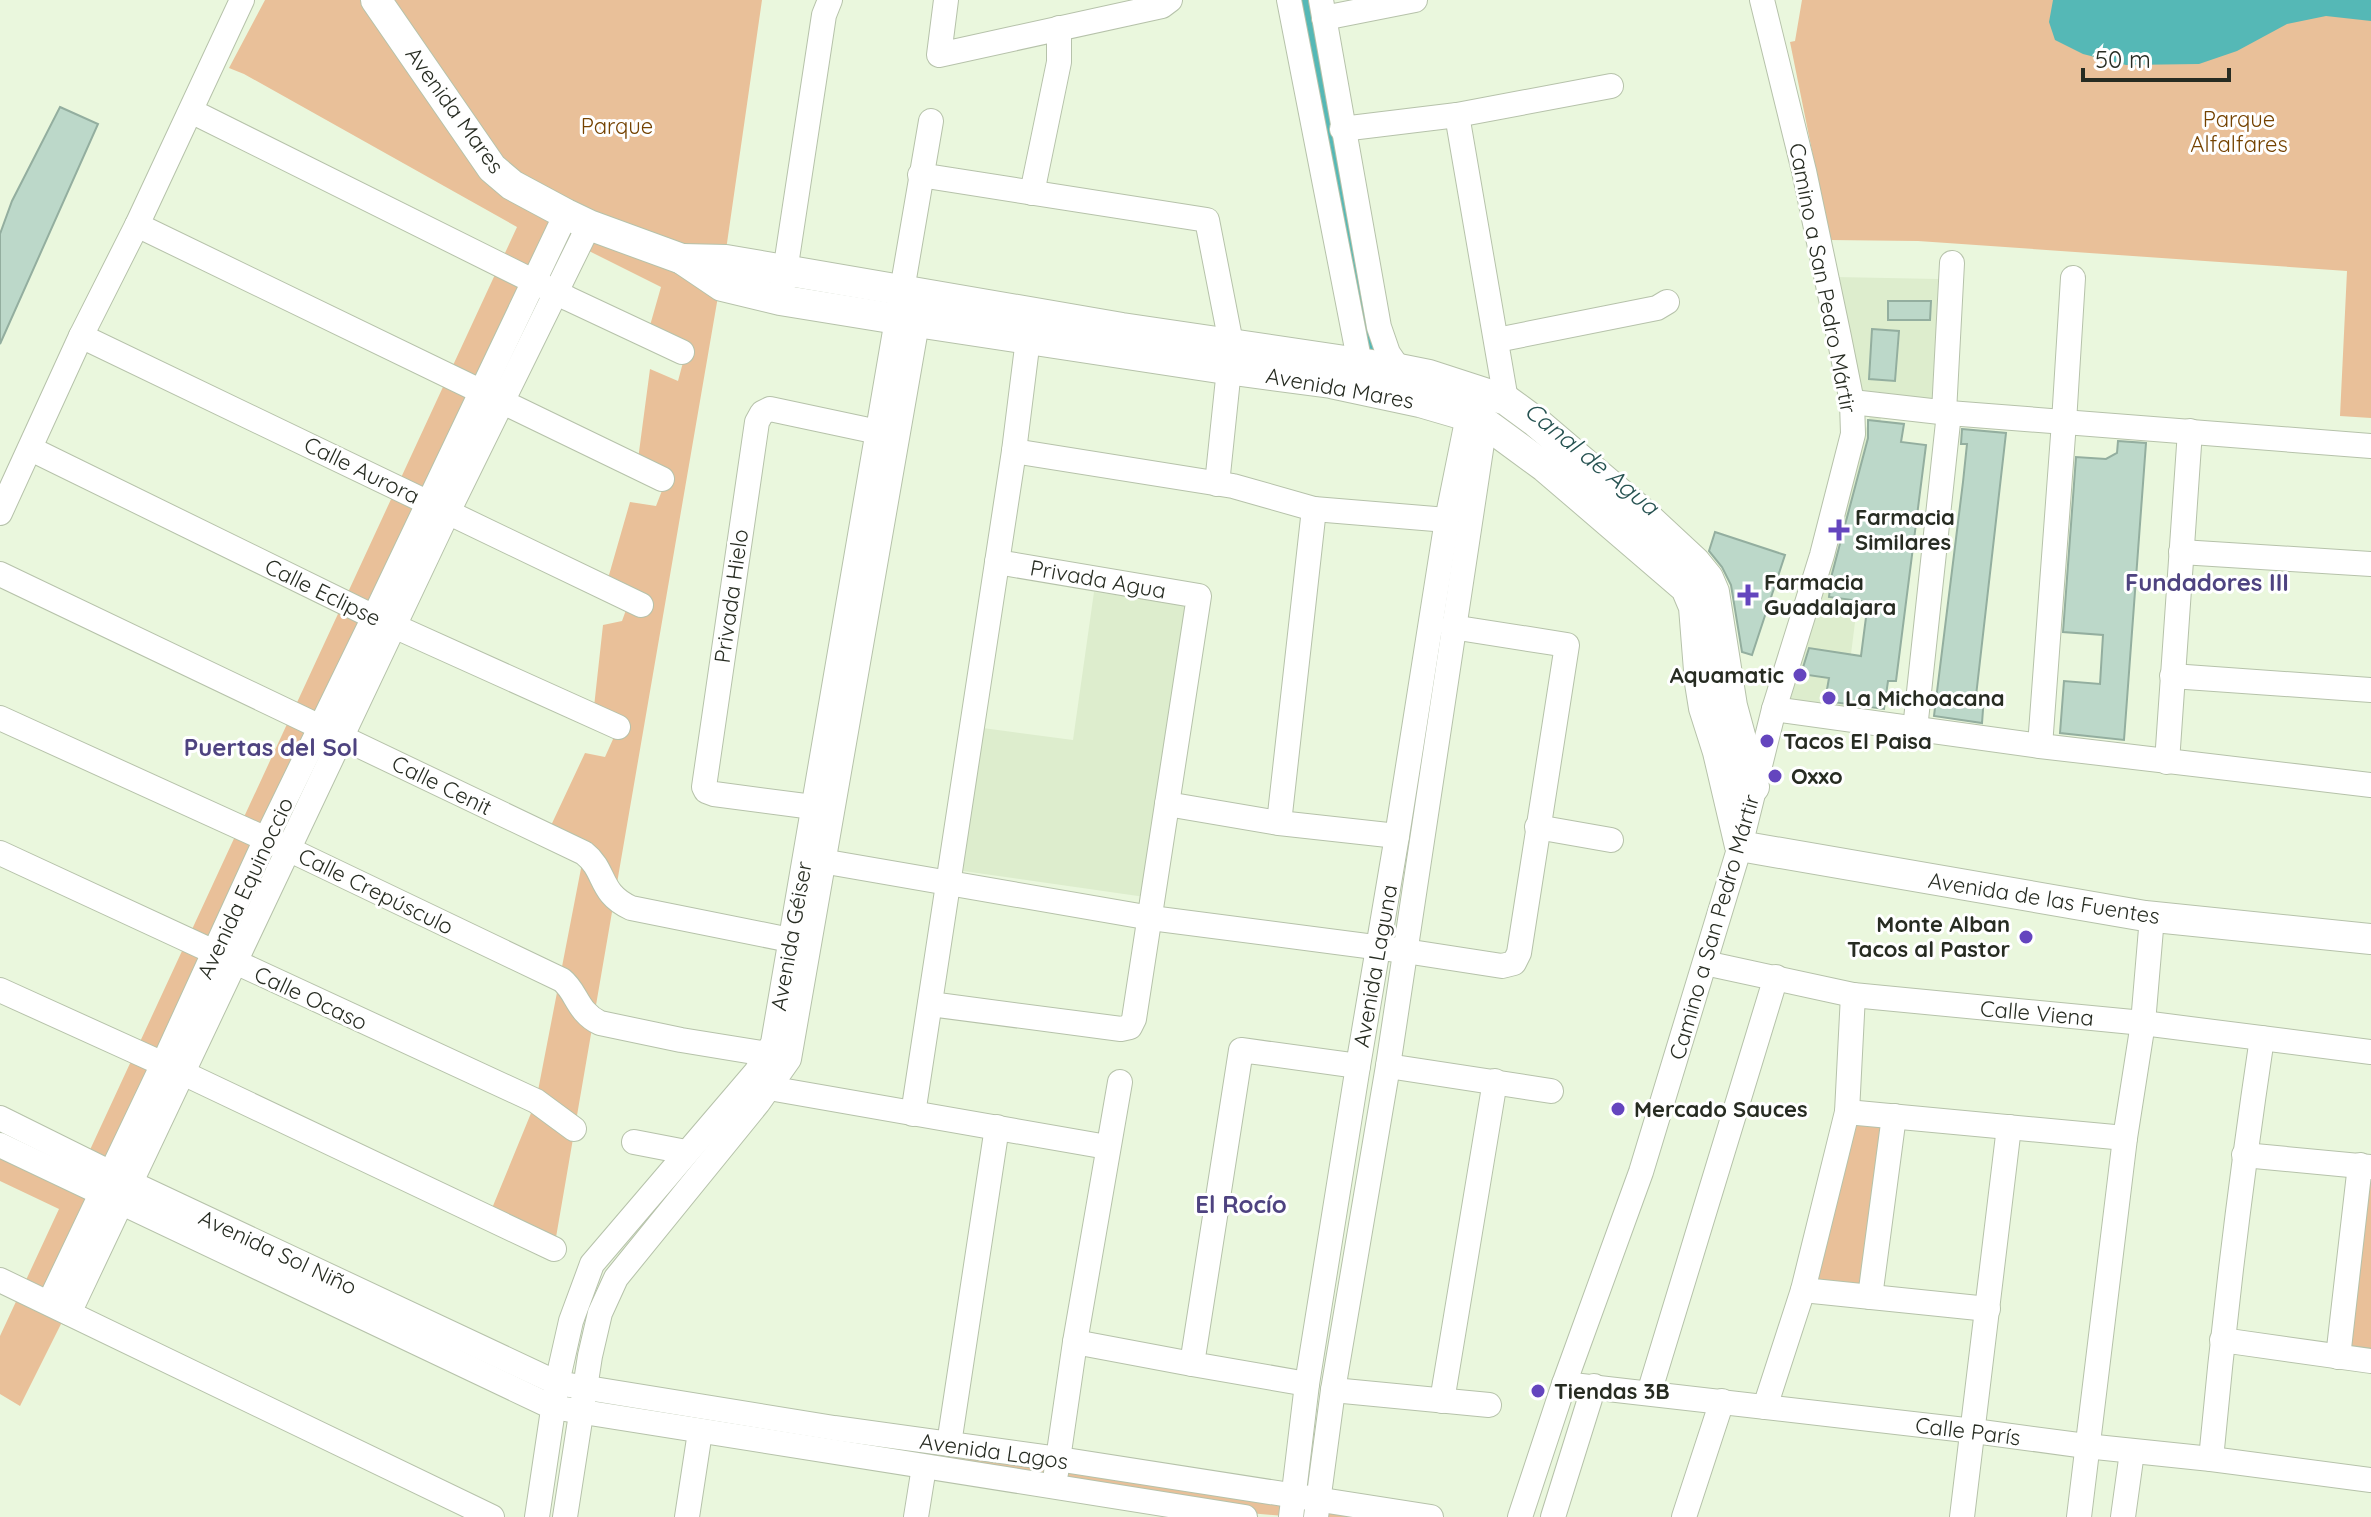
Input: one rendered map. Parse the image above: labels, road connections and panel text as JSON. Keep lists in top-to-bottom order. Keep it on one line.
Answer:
{"streets":{"main road":["Avenida Mares","Avenida de las Fuentes"],"street":["Camino a San Pedro Mártir","Calle Aurora","Privada Agua","Calle Eclipse","Privada Hielo","Calle Cenit","Avenida Equinoccio","Calle Crepúsculo","Avenida Géiser","Avenida Laguna","Calle Ocaso","Calle Viena","Avenida Sol Niño","Calle París","Avenida Lagos"]},"crossings":[["Avenida Mares","Camino a San Pedro Mártir"],["Avenida Mares","Avenida Equinoccio"],["Avenida Mares","Avenida de las Fuentes"],["Avenida Mares","Avenida Géiser"],["Avenida Mares","Avenida Laguna"],["Camino a San Pedro Mártir","Avenida de las Fuentes"],["Camino a San Pedro Mártir","Calle Viena"],["Camino a San Pedro Mártir","Calle París"],["Calle Aurora","Avenida Equinoccio"],["Calle Eclipse","Avenida Equinoccio"],["Privada Hielo","Avenida Géiser"],["Calle Cenit","Avenida Equinoccio"],["Calle Cenit","Avenida Géiser"],["Avenida Equinoccio","Calle Crepúsculo"],["Avenida Equinoccio","Calle Ocaso"],["Avenida Equinoccio","Avenida Sol Niño"],["Calle Crepúsculo","Avenida Géiser"],["Avenida Géiser","Avenida Sol Niño"],["Avenida Géiser","Avenida Lagos"],["Avenida Laguna","Avenida Lagos"],["Avenida Sol Niño","Avenida Lagos"]],"districts":["Fundadores III","Puertas del Sol","El Rocío"],"water":["Canal de Agua"],"parks":["Parque Alfalfares","Parque"],"places":{"health":["Farmacia Similares","Farmacia Guadalajara"],"other":["Aquamatic","La Michoacana","Tacos El Paisa","Oxxo","Monte Alban Tacos al Pastor","Mercado Sauces","Tiendas 3B"]},"scale_bar":"50 m"}
